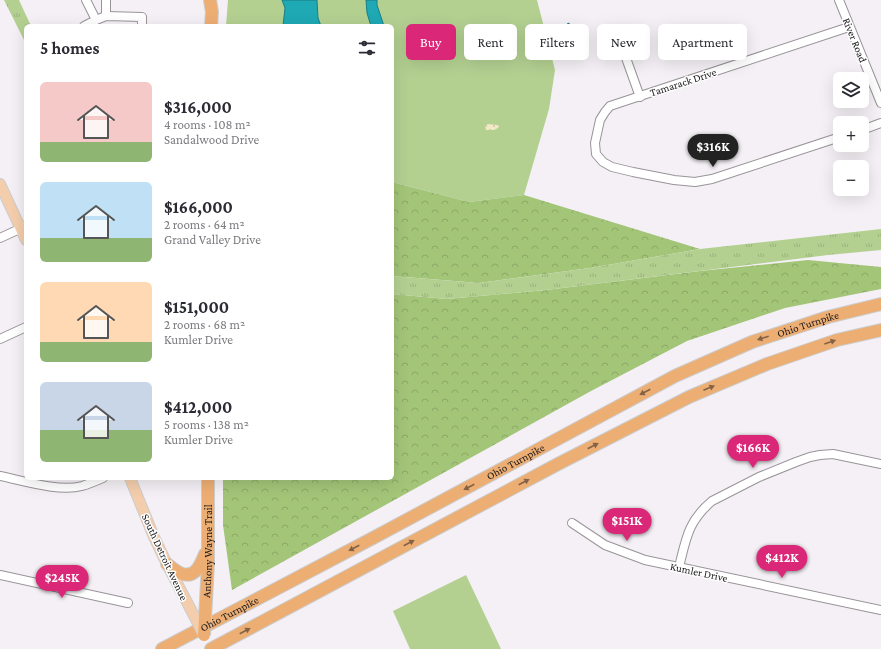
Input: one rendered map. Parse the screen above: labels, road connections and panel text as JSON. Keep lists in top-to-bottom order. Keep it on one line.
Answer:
{"streets":{"highway":["Ohio Turnpike","Anthony Wayne Trail"],"main road":["South Detroit Avenue"],"street":["River Road","Tamarack Drive","Kumler Drive"]},"crossings":[["River Road","Tamarack Drive"],["Anthony Wayne Trail","South Detroit Avenue"]],"page":{"chip":["Buy","Rent","Filters","New","Apartment"],"heading":"5 homes","map_buttons":["+","−"],"list":[{"name":"$316,000","note":"4 rooms · 108 m² · Sandalwood Drive"},{"name":"$166,000","note":"2 rooms · 64 m² · Grand Valley Drive"},{"name":"$151,000","note":"2 rooms · 68 m² · Kumler Drive"},{"name":"$412,000","note":"5 rooms · 138 m² · Kumler Drive"}],"price":["$316K","$166K","$151K","$412K","$245K"]}}
